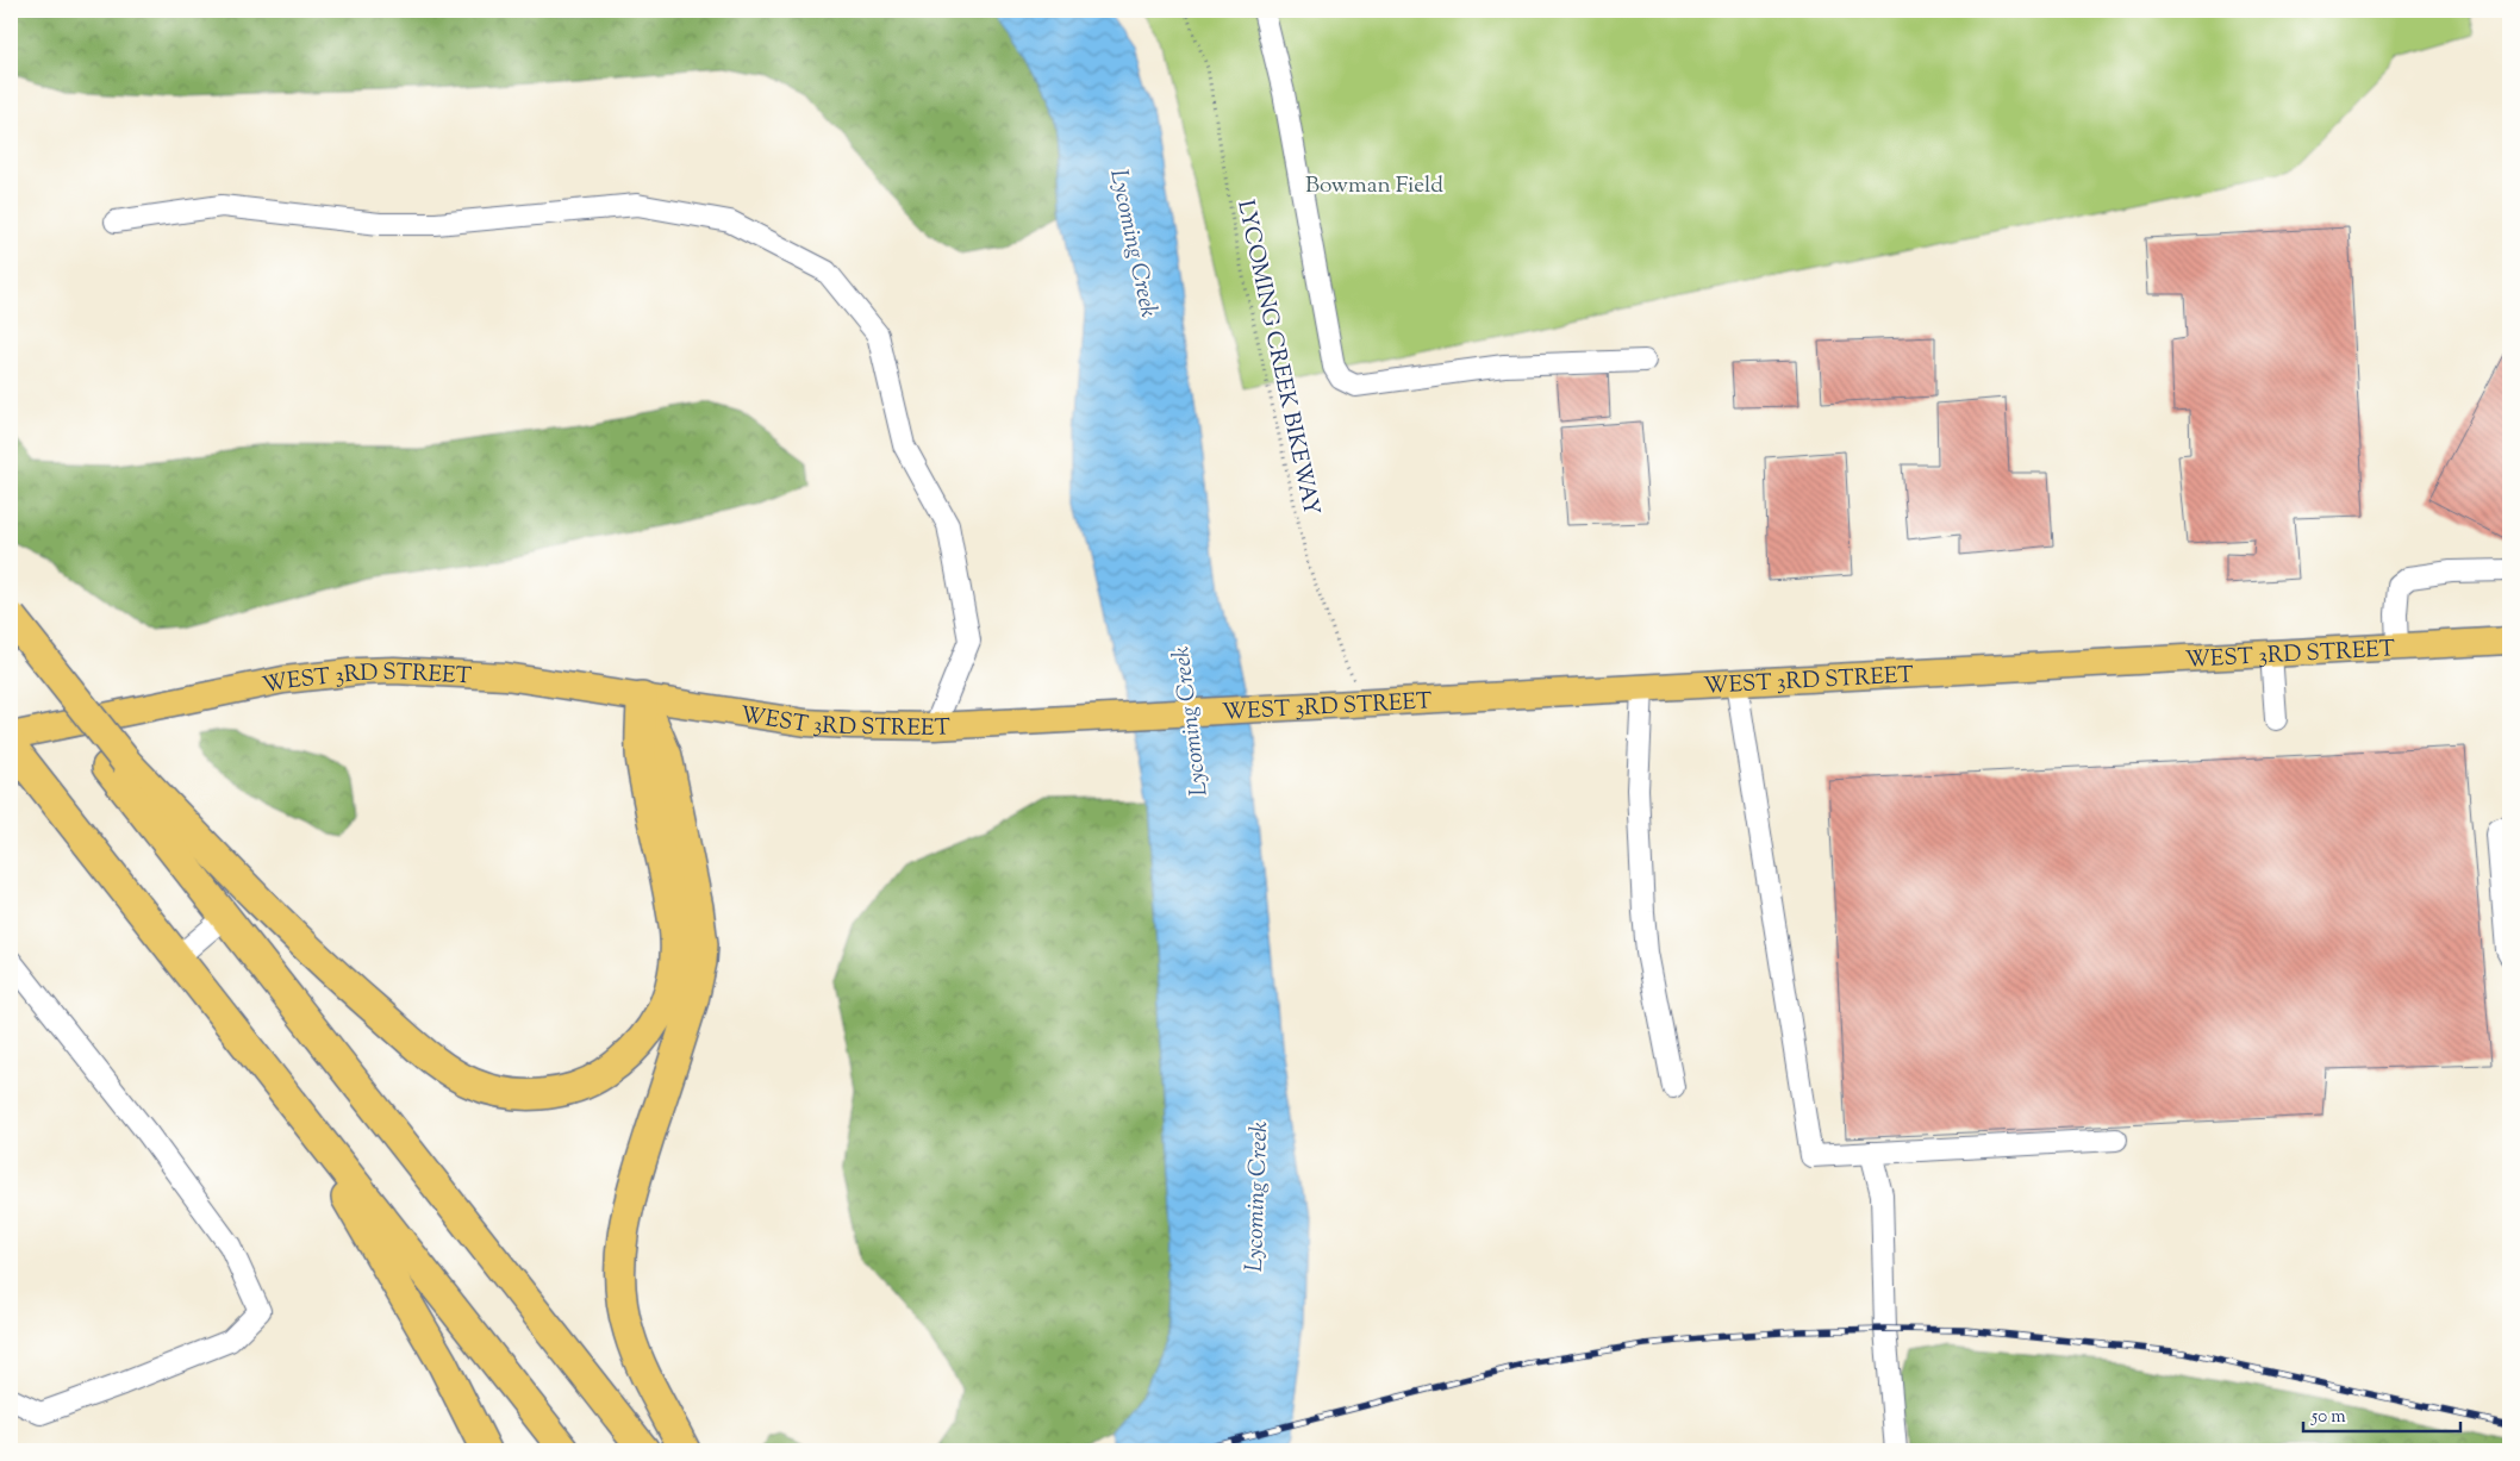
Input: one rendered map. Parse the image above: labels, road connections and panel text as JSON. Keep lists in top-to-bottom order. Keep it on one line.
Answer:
{"streets":{"main road":["WEST 3RD STREET"],"path":["LYCOMING CREEK BIKEWAY"]},"crossings":[["LYCOMING CREEK BIKEWAY","WEST 3RD STREET"]],"water":["Lycoming Creek"],"parks":["Bowman Field"],"scale_bar":"50 m"}
